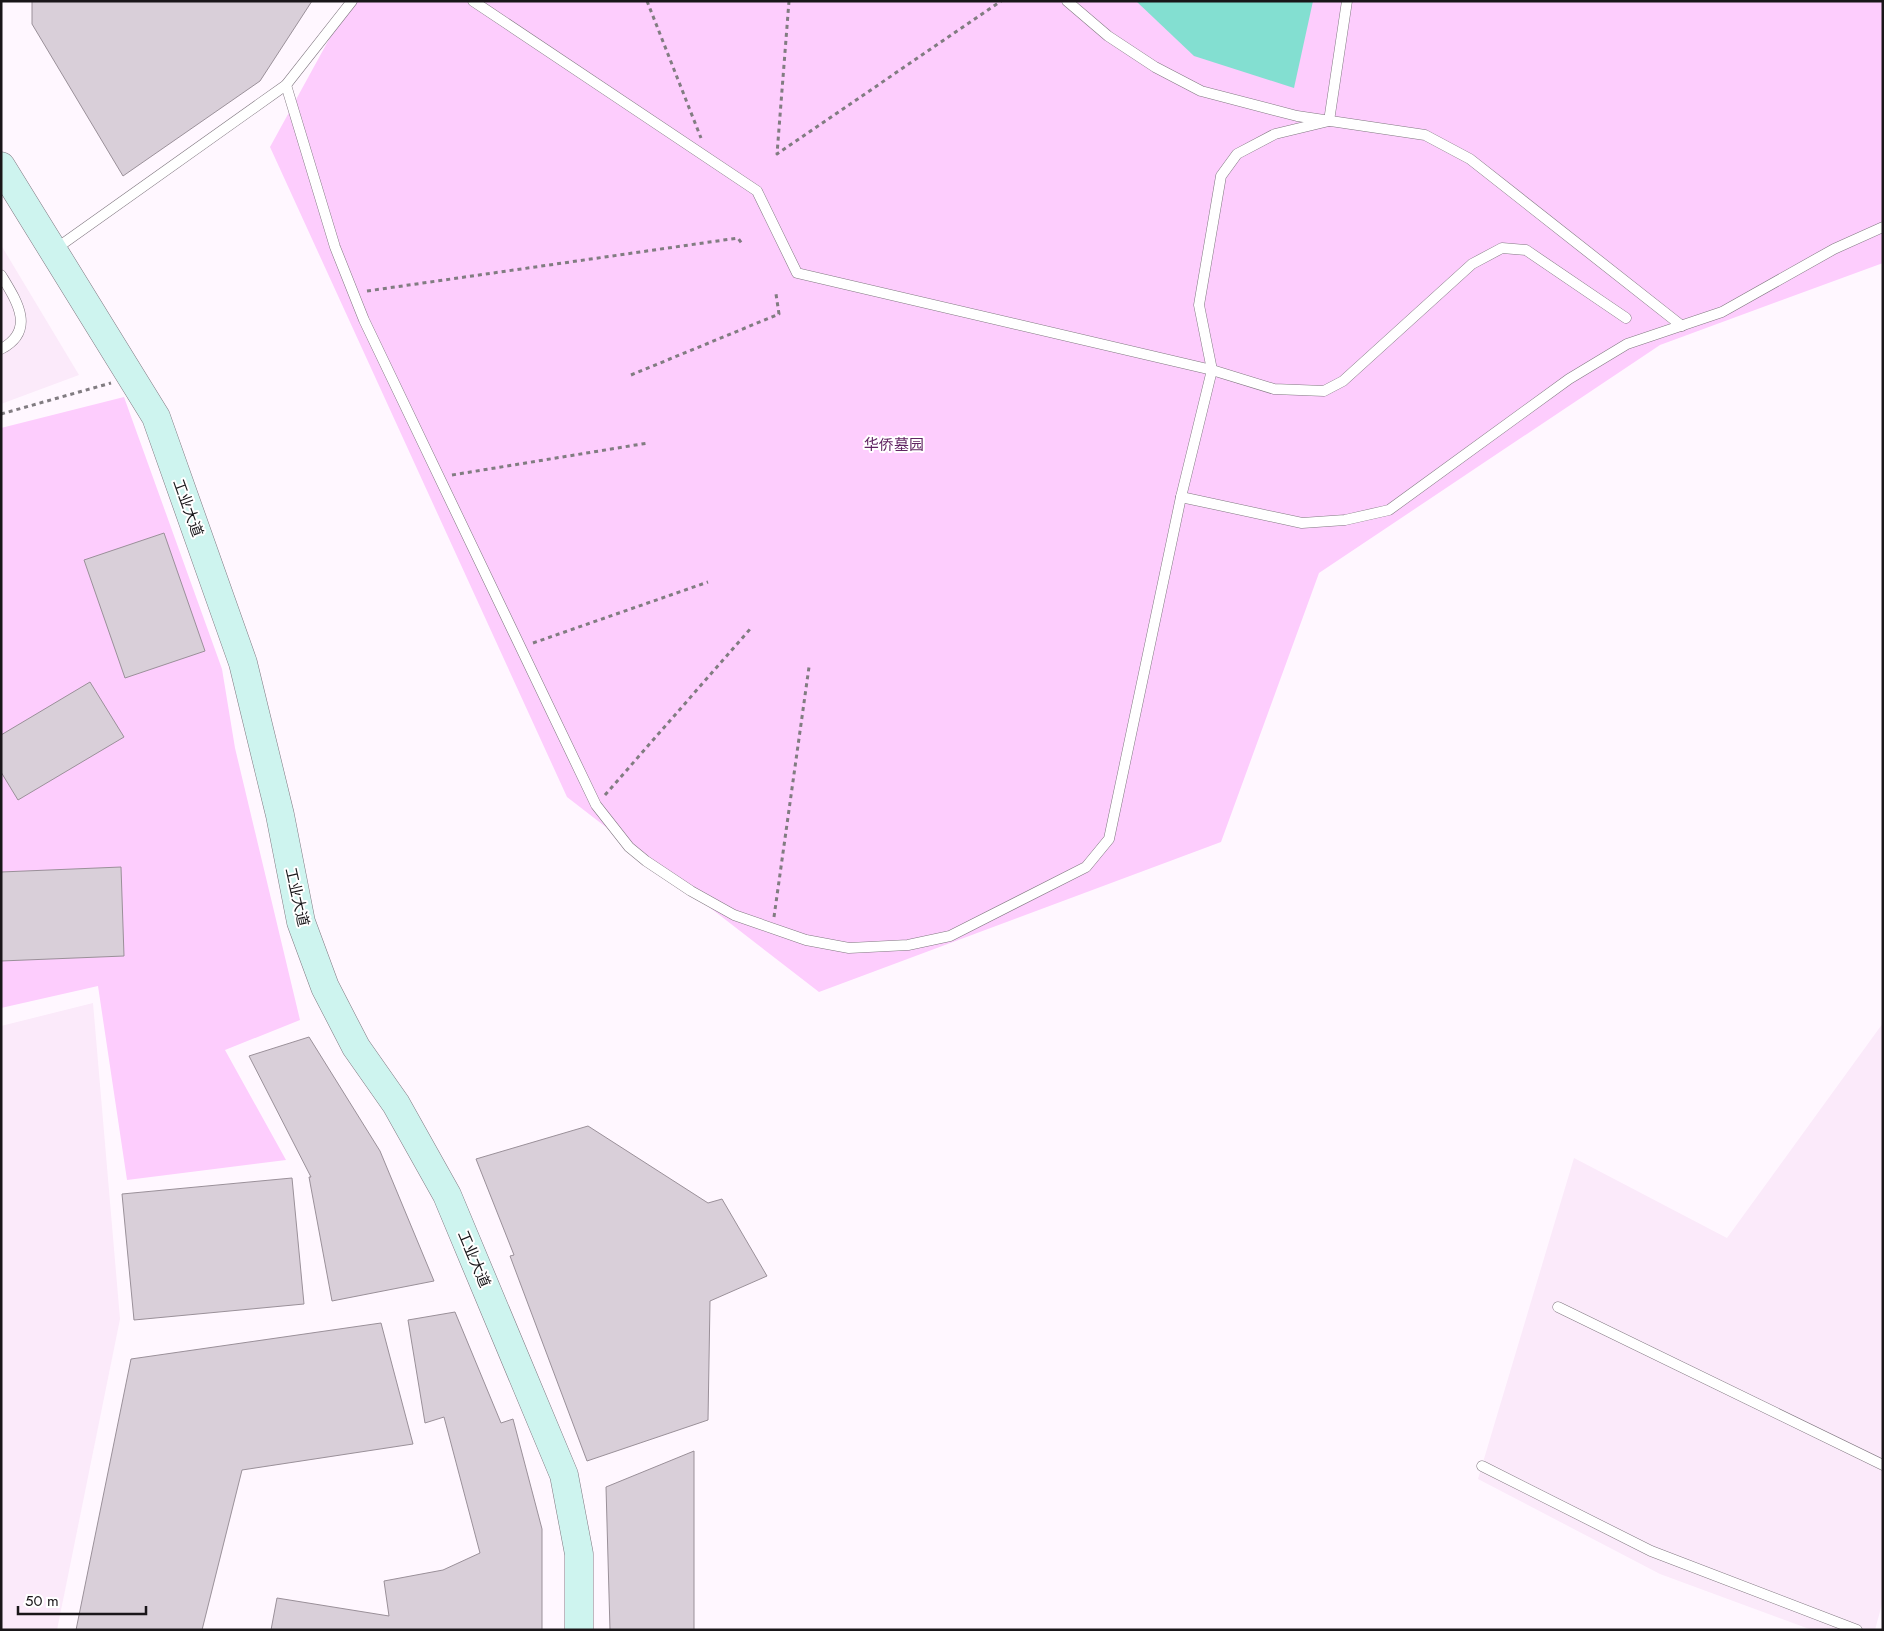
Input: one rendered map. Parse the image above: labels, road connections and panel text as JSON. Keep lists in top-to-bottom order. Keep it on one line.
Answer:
{"streets":{"street":["工业大道"]},"parks":["华侨墓园"],"scale_bar":"50 m"}
